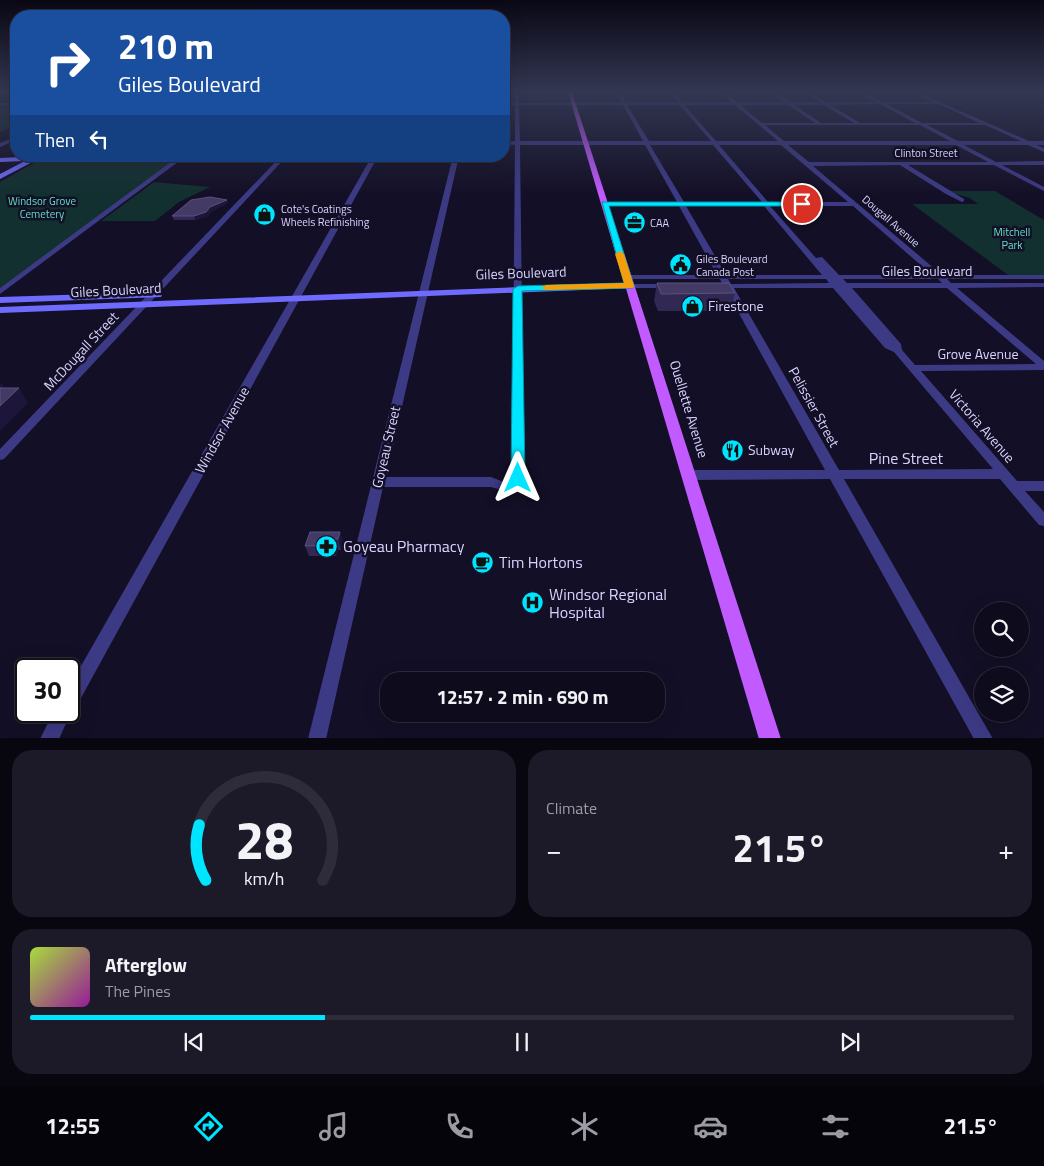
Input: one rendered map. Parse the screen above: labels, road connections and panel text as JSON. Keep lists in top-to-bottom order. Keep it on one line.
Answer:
{"streets":{"main road":["Ouellette Avenue"],"street":["Clinton Street","Dougall Avenue","Giles Boulevard","McDougall Street","Grove Avenue","Pelissier Street","Victoria Avenue","Windsor Avenue","Goyeau Street","Pine Street"]},"crossings":[["Clinton Street","Dougall Avenue"],["Dougall Avenue","Giles Boulevard"],["Dougall Avenue","Grove Avenue"],["Giles Boulevard","McDougall Street"],["Giles Boulevard","Pelissier Street"],["Giles Boulevard","Ouellette Avenue"],["Giles Boulevard","Victoria Avenue"],["Giles Boulevard","Windsor Avenue"],["Giles Boulevard","Goyeau Street"],["Grove Avenue","Victoria Avenue"],["Pelissier Street","Pine Street"],["Ouellette Avenue","Pine Street"],["Victoria Avenue","Pine Street"]],"parks":["Windsor Grove Cemetery","Mitchell Park"],"places":{"shop":["Cote's Coatings Wheels Refinishing","Firestone"],"office":["CAA"],"public building":["Giles Boulevard Canada Post"],"restaurant":["Subway"],"pharmacy":["Goyeau Pharmacy"],"cafe":["Tim Hortons"],"hospital":["Windsor Regional Hospital"]},"page":{"turn":["210 m","Giles Boulevard"],"then":"Then","limit":"30","trip":"12:57 · 2 min · 690 m","tile":"Climate","heat":["−","21.5°","+"],"song":["Afterglow","The Pines"],"tabs":["12:55","21.5°"],"gauge":["28","km/h"]}}
